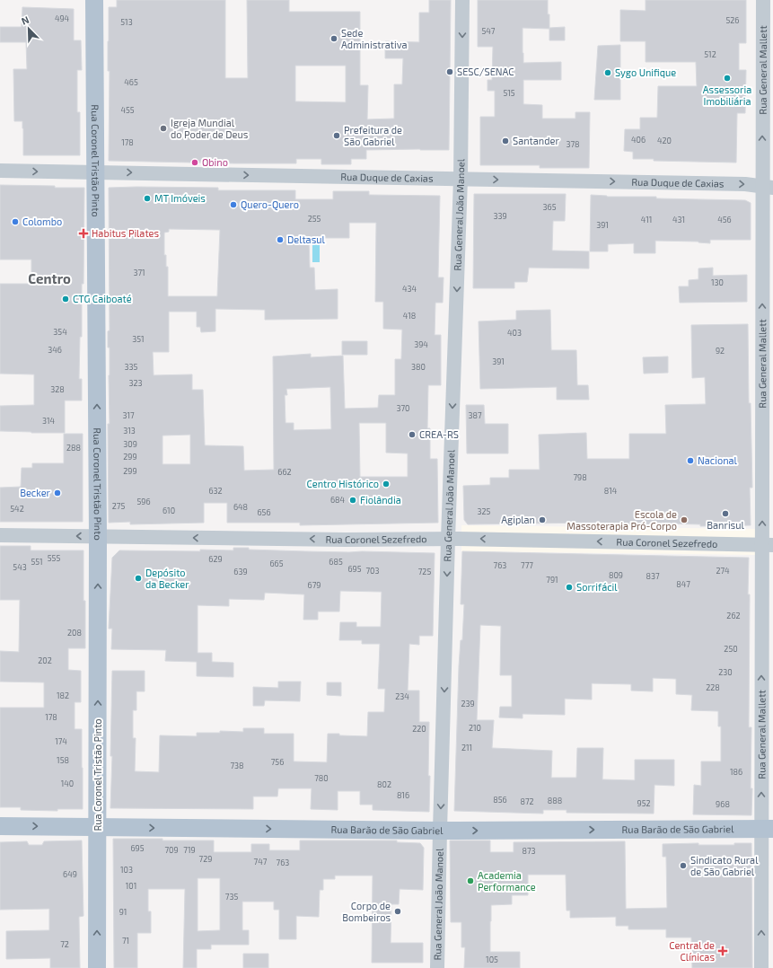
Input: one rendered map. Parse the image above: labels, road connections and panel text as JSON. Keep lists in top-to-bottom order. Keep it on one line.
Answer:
{"streets":{"main road":["Rua Coronel Tristão Pinto","Rua Barão de São Gabriel"],"street":["Rua General Mallett","Rua Duque de Caxias","Rua General João Manoel","Rua Coronel Sezefredo"]},"crossings":[["Rua General Mallett","Rua Duque de Caxias"],["Rua General Mallett","Rua Coronel Sezefredo"],["Rua General Mallett","Rua Barão de São Gabriel"],["Rua Coronel Tristão Pinto","Rua Duque de Caxias"],["Rua Coronel Tristão Pinto","Rua Coronel Sezefredo"],["Rua Coronel Tristão Pinto","Rua Barão de São Gabriel"],["Rua Duque de Caxias","Rua General João Manoel"],["Rua General João Manoel","Rua Coronel Sezefredo"],["Rua General João Manoel","Rua Barão de São Gabriel"]],"one_way":["Rua General Mallett","Rua Coronel Tristão Pinto","Rua Duque de Caxias","Rua General João Manoel","Rua Coronel Sezefredo","Rua Barão de São Gabriel"],"districts":["Centro"],"places":{"other":["Sede Administrativa","SESC/SENAC","Sygo Unifique","Assessoria Imobiliária","Igreja Mundial do Poder de Deus","Prefeitura de São Gabriel","Santander","Obino","MT Imóveis","Quero-Quero","Colombo","Deltasul","CTG Caiboaté","CREA-RS","Nacional","Centro Histórico","Becker","Fiolândia","Banrisul","Agiplan","Escola de Massoterapia Pró-Corpo","Depósito da Becker","Sorrifácil","Sindicato Rural de São Gabriel","Academia Performance","Corpo de Bombeiros"],"health":["Habitus Pilates","Central de Clínicas"]},"house_numbers":["494","526","513","547","512","465","515","455","406","420","178","378","365","339","255","411","431","456","391","371","130","434","418","354","403","351","394","346","92","391","335","380","323","328","370","317","387","314","313","309","288","299","299","662","798","632","814","684","596","275","648","542","610","325","656","555","629","551","685","665","763","777","543","695","703","274","639","725","809","837","791","847","679","262","208","250","202","230","228","182","234","239","178","210","220","174","211","158","756","738","186","780","140","802","816","856","888","872","952","968","695","709","719","873","729","747","763","103","649","101","735","91","71","72","105"],"north":"top left"}
